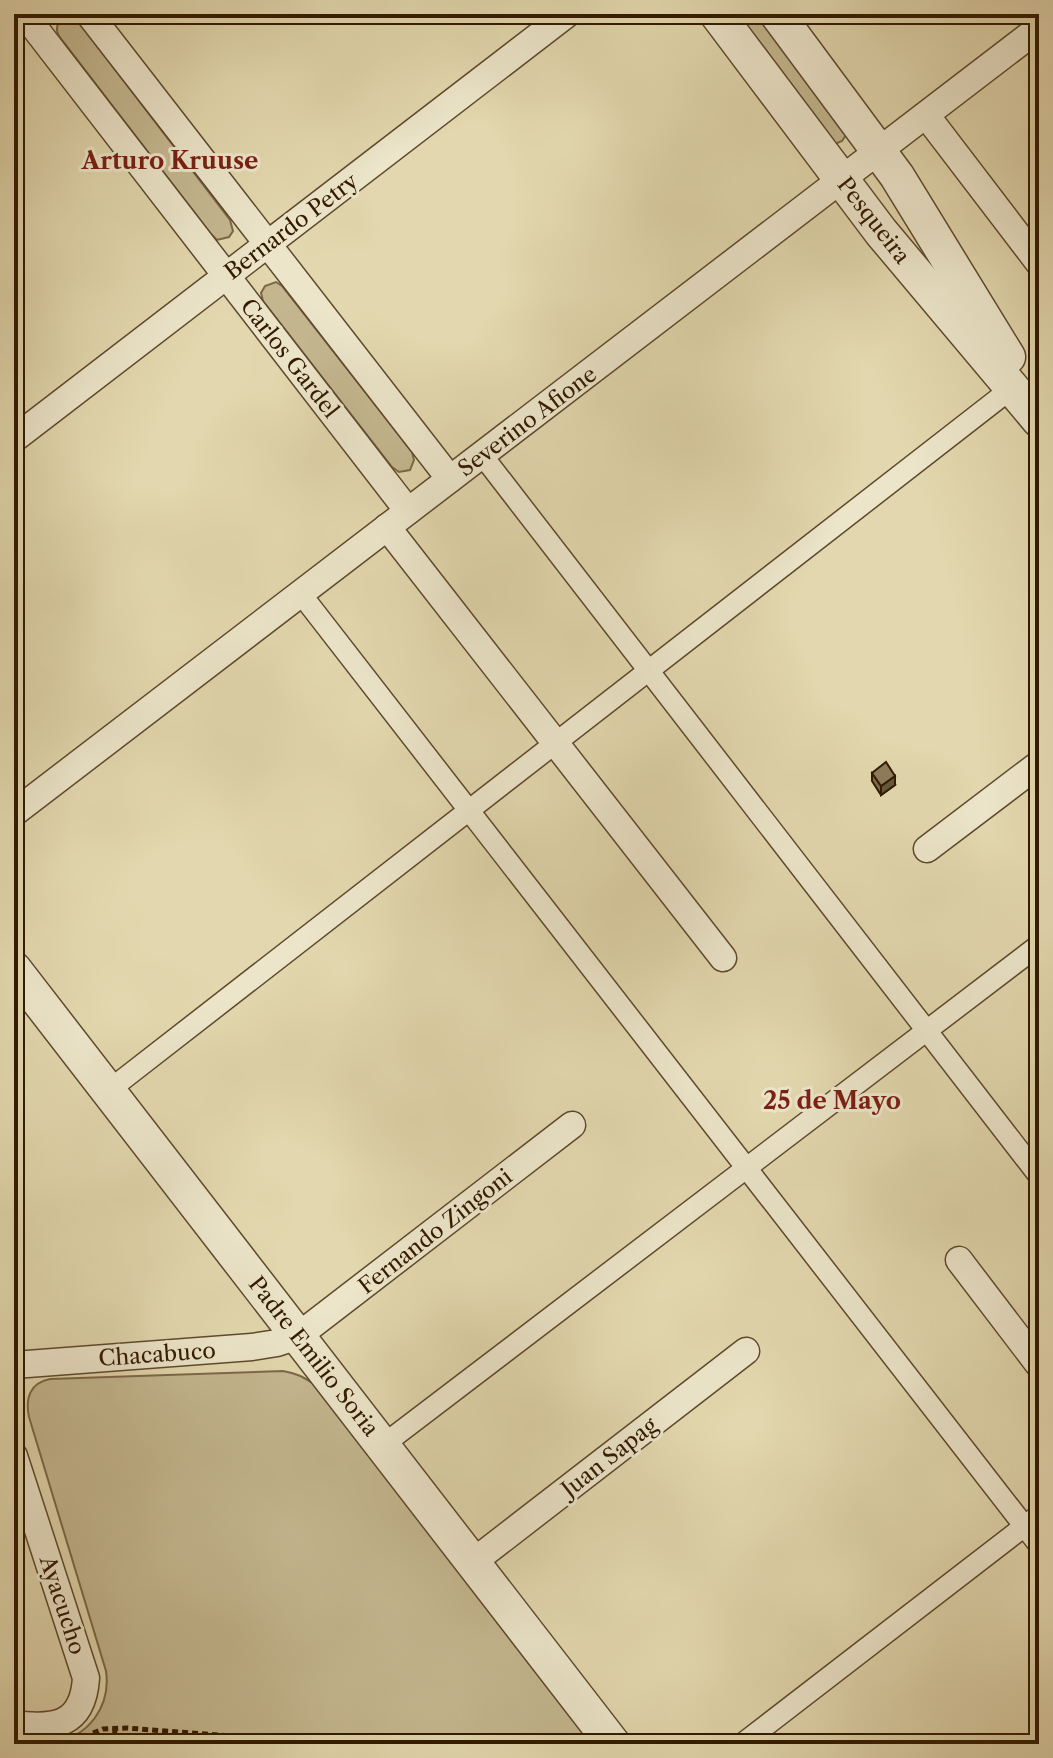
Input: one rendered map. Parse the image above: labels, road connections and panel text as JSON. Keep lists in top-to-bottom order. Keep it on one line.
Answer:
{"streets":{"street":["Pesqueira","Bernardo Petry","Carlos Gardel","Severino Afione","Fernando Zingoni","Chacabuco","Padre Emilio Soria","Juan Sapag","Ayacucho"]},"crossings":[["Pesqueira","Severino Afione"],["Bernardo Petry","Carlos Gardel"],["Carlos Gardel","Severino Afione"],["Fernando Zingoni","Chacabuco"],["Fernando Zingoni","Padre Emilio Soria"],["Chacabuco","Padre Emilio Soria"],["Padre Emilio Soria","Juan Sapag"]],"districts":["Arturo Kruuse","25 de Mayo"]}
